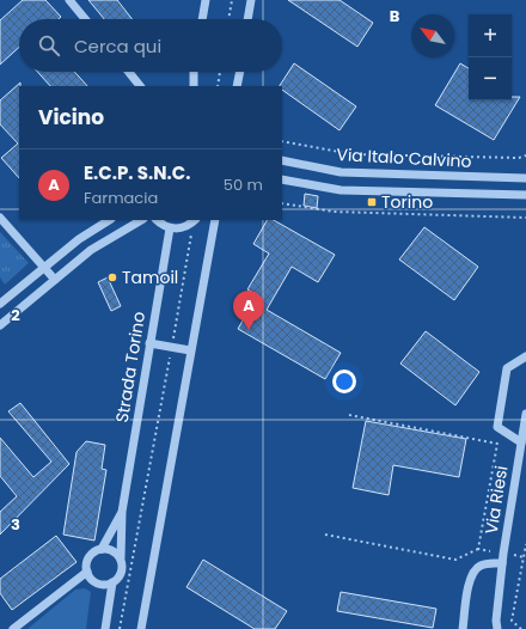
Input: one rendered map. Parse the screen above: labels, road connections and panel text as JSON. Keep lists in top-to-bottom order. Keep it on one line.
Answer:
{"streets":{"street":["Via Italo Calvino","Strada Torino","Via Riesi"]},"places":{"transit":["Torino"],"other":["Tamoil"]},"north":"top left","page":{"map_buttons":["+","−"],"search":"Cerca qui","heading":"Vicino","list":[{"mark":"A","name":"E.C.P. S.N.C.","note":"Farmacia","value":"50 m"}],"pins":"A"},"grid":{"columns":["B"],"rows":["2","3"]}}
